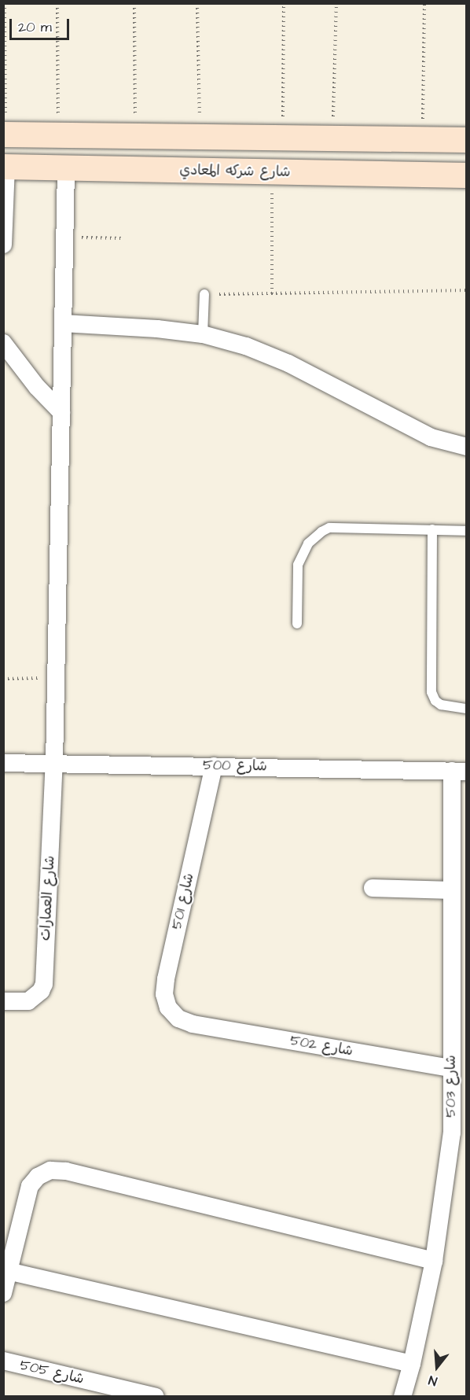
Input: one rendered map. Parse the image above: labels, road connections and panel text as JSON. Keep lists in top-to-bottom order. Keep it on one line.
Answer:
{"streets":{"street":["شارع شركه المعادي","شارع 500","شارع العمارات","شارع 501","شارع 502","شارع 503","شارع 505"]},"crossings":[["شارع شركه المعادي","شارع العمارات"],["شارع 500","شارع العمارات"],["شارع 500","شارع 501"],["شارع 500","شارع 503"],["شارع 501","شارع 502"],["شارع 502","شارع 503"]],"scale_bar":"20 m","north":"bottom"}
